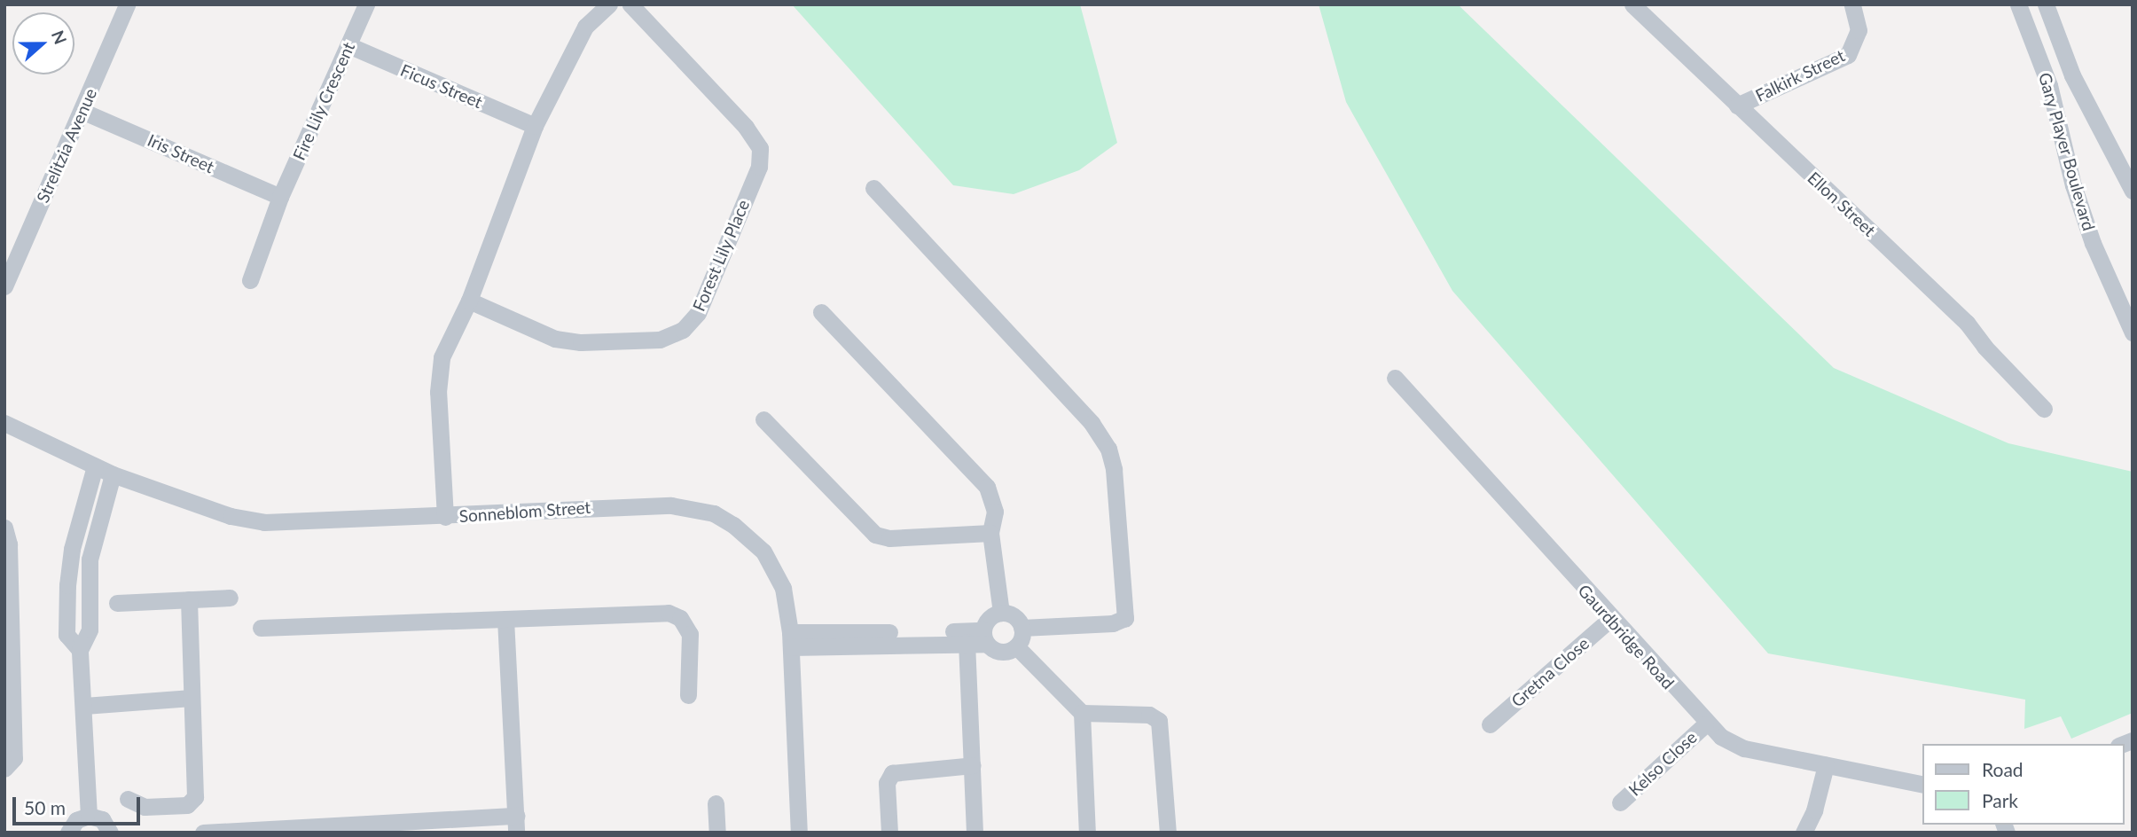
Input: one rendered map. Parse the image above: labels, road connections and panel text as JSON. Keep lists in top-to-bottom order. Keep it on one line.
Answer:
{"streets":{"street":["Falkirk Street","Ficus Street","Fire Lily Crescent","Strelitzia Avenue","Gary Player Boulevard","Iris Street","Ellon Street","Forest Lily Place","Sonneblom Street","Gaurdbridge Road","Gretna Close","Kelso Close"]},"crossings":[["Falkirk Street","Ellon Street"],["Ficus Street","Fire Lily Crescent"],["Fire Lily Crescent","Iris Street"],["Strelitzia Avenue","Iris Street"],["Gaurdbridge Road","Gretna Close"],["Gaurdbridge Road","Kelso Close"]],"legend":["Road","Park"],"scale_bar":"50 m","north":"right"}
